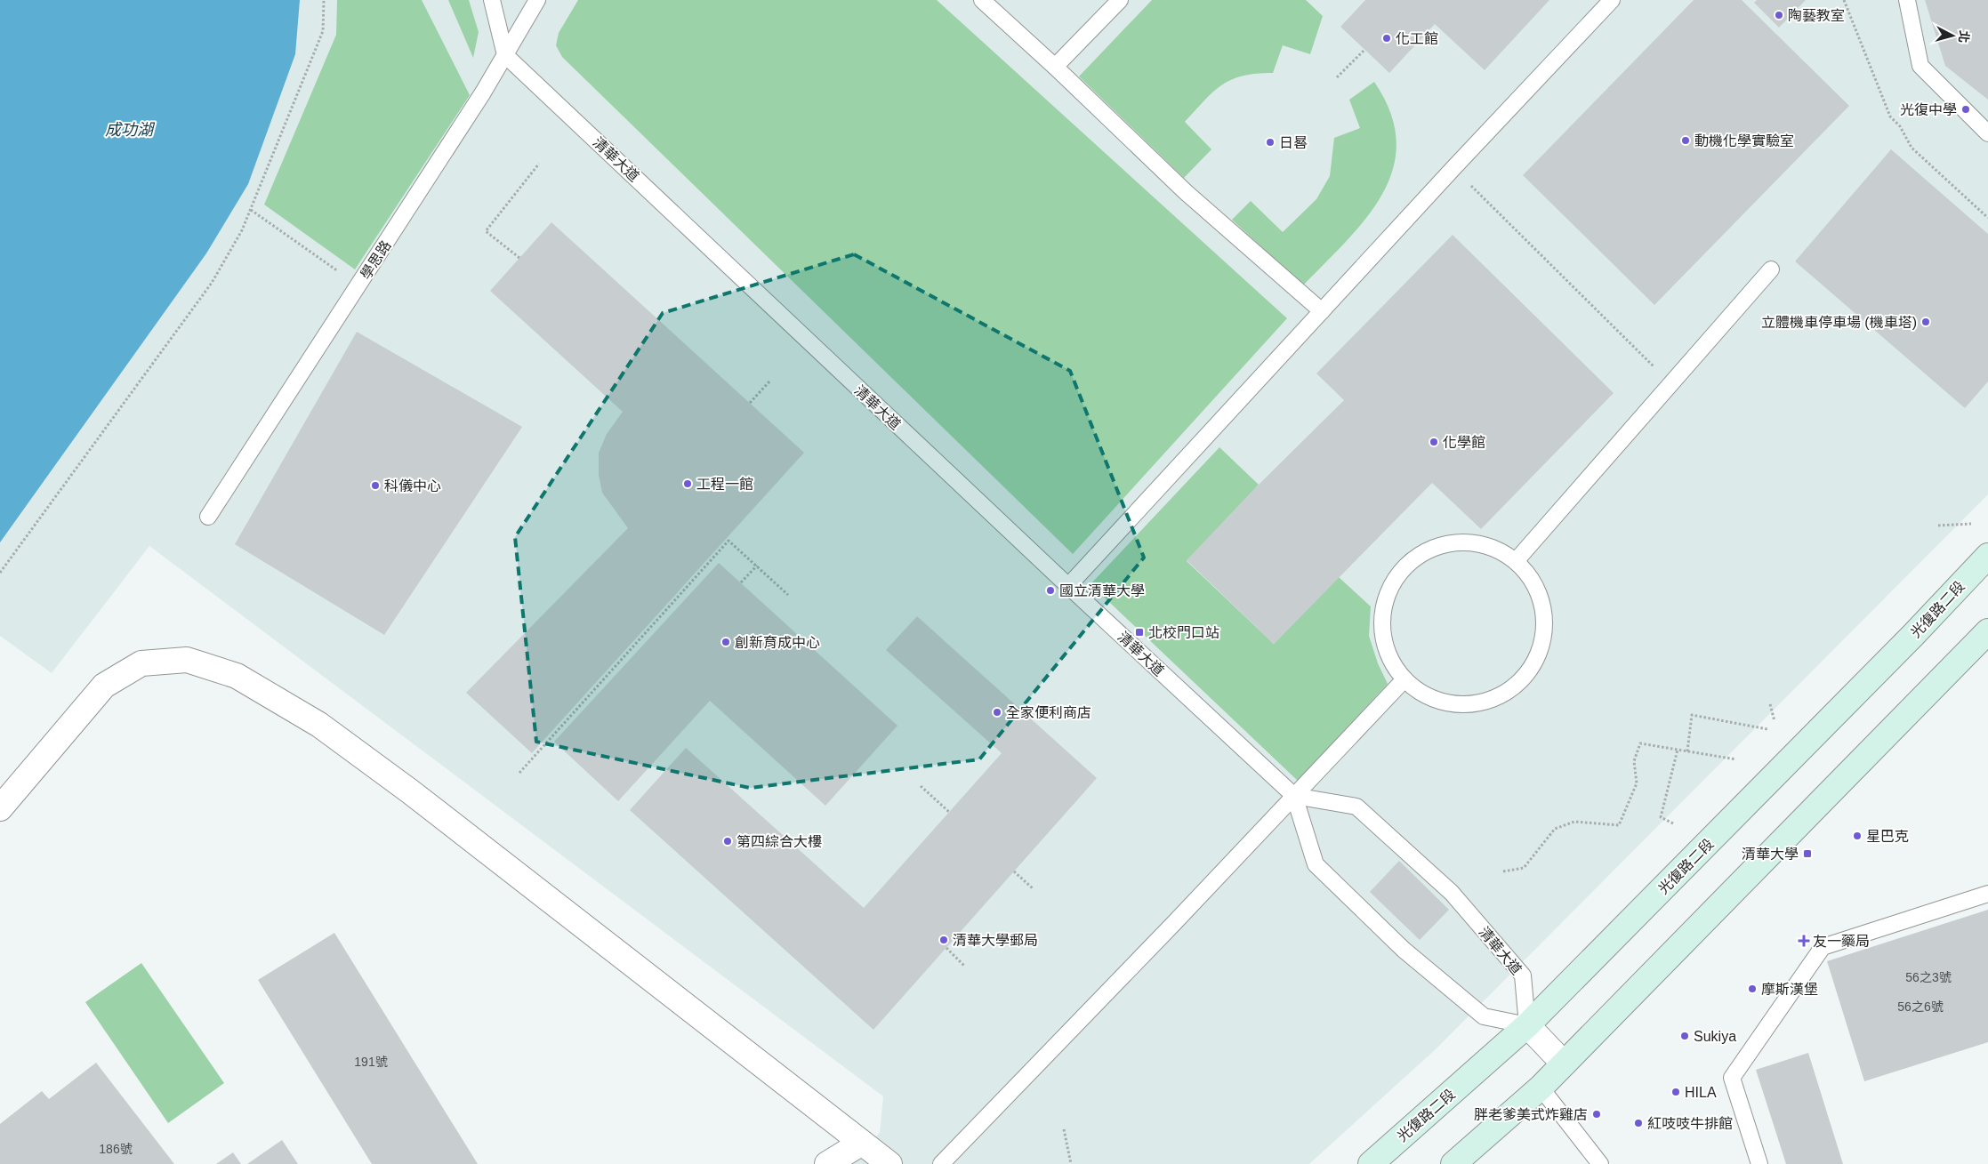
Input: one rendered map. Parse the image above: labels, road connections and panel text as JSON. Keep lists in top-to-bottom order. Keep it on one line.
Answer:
{"streets":{"main road":["光復路二段"],"lane":["清華大道","學思路"]},"crossings":[["清華大道","學思路"],["清華大道","光復路二段"]],"water":["成功湖"],"places":{"other":["陶藝教室","化工館","光復中學","動機化學實驗室","日晷","立體機車停車場 (機車塔)","化學館","工程一館","科儀中心","國立清華大學","創新育成中心","全家便利商店","星巴克","第四綜合大樓","清華大學郵局","摩斯漢堡","Sukiya","HILA","胖老爹美式炸雞店","紅吱吱牛排館"],"transit":["北校門口站","清華大學"],"health":["友一藥局"]},"house_numbers":["56之3號","56之6號","191號","186號"],"north":"right"}
